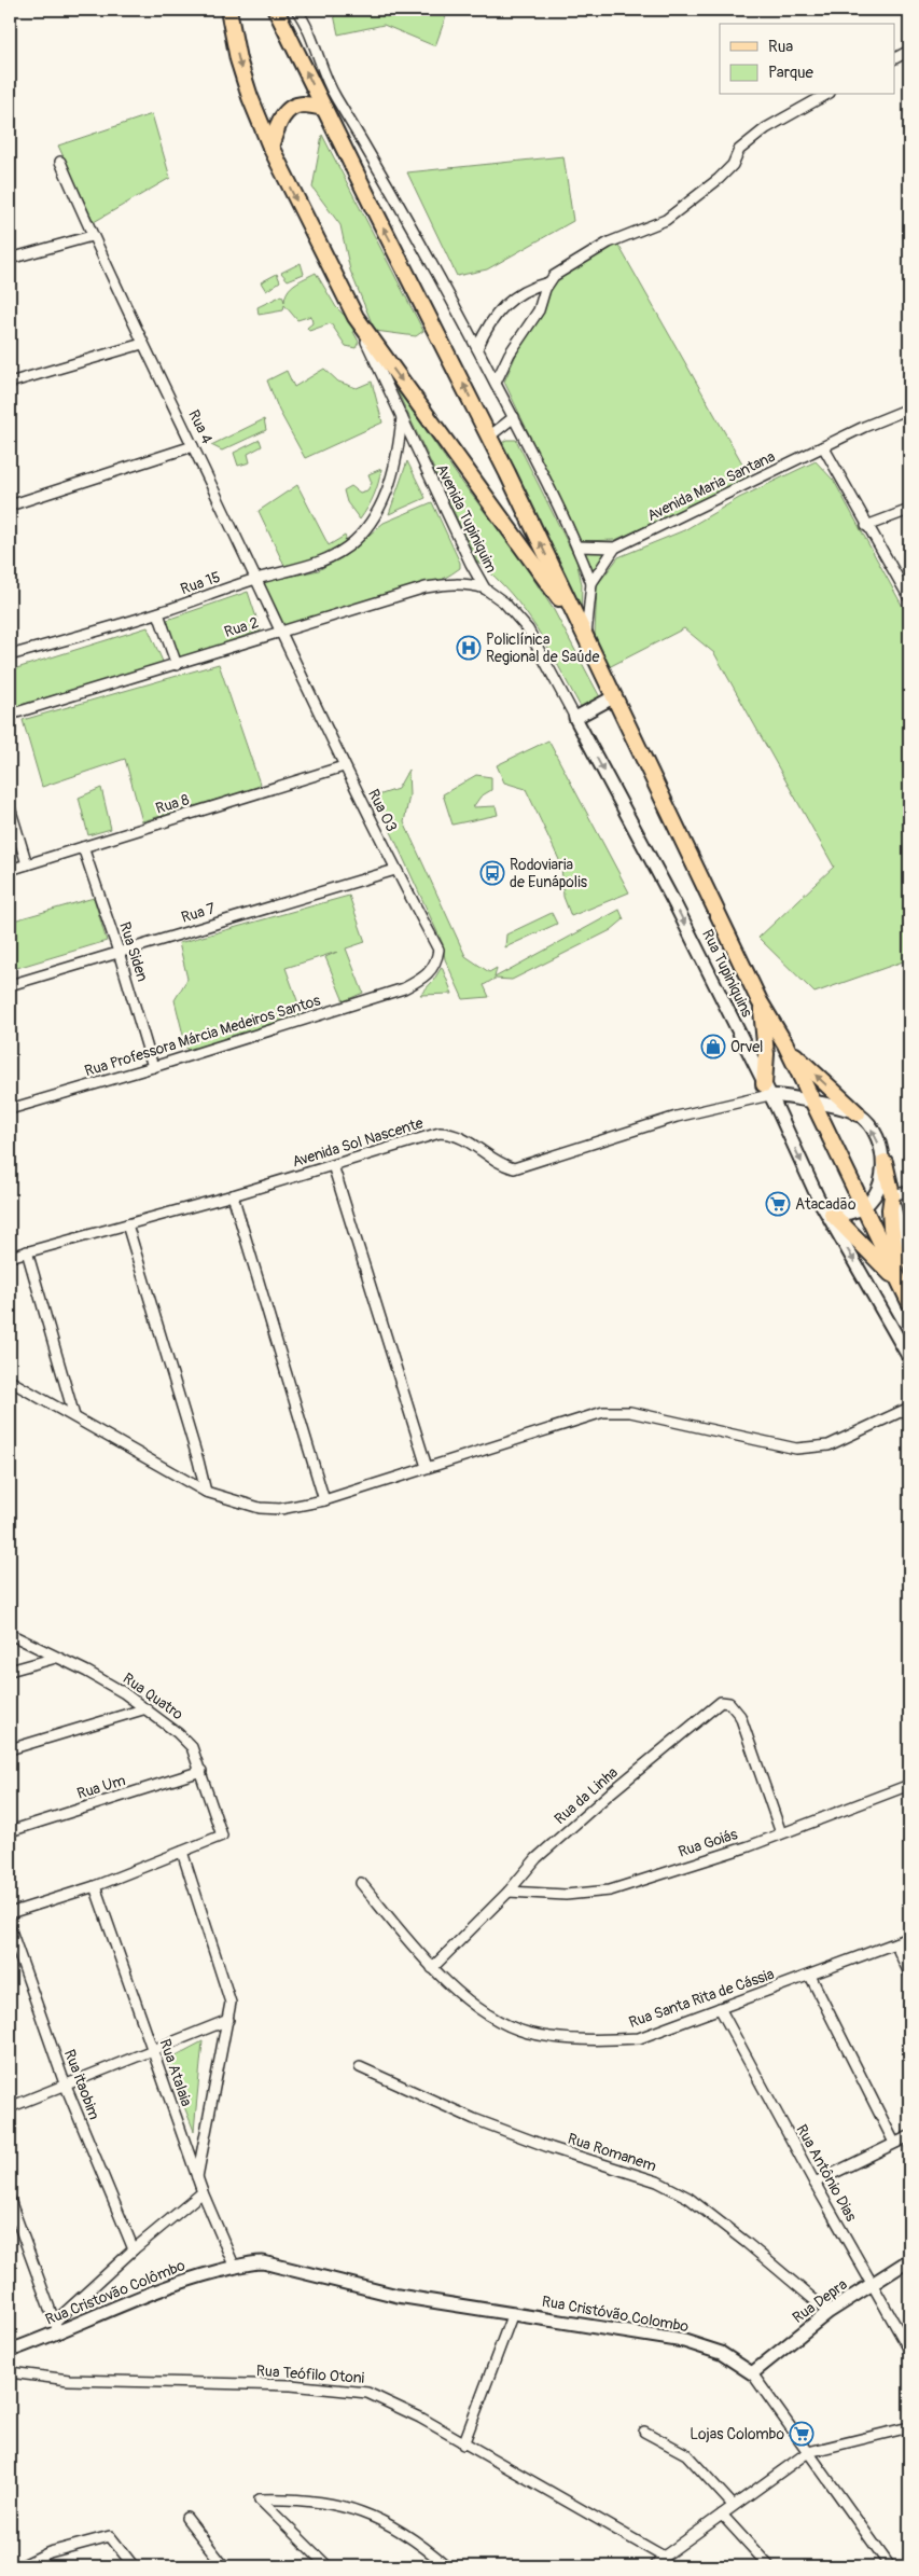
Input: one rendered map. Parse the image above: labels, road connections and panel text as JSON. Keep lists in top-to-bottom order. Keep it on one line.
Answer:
{"streets":{"street":["Rua 4","Avenida Maria Santana","Avenida Tupiniquim","Rua 15","Rua 2","Rua 8","Rua 03","Rua 7","Rua Siden","Rua Tupiniquins","Rua Professora Márcia Medeiros Santos","Avenida Sol Nascente","Rua Quatro","Rua Um","Rua da Linha","Rua Goiás","Rua Santa Rita de Cássia","Rua Atalaia","Rua itaobim","Rua Romanem","Rua Antônio Dias","Rua Cristovão Colômbo","Rua Depra","Rua Cristóvão Colombo","Rua Teófilo Otoni"]},"crossings":[["Rua 4","Rua 15"],["Rua 4","Rua 2"],["Rua 4","Rua 03"],["Avenida Tupiniquim","Rua 15"],["Avenida Tupiniquim","Rua 2"],["Avenida Tupiniquim","Rua Tupiniquins"],["Rua 2","Rua 03"],["Rua 8","Rua 03"],["Rua 8","Rua Siden"],["Rua 03","Rua 7"],["Rua 03","Rua Professora Márcia Medeiros Santos"],["Rua 7","Rua Siden"],["Rua Siden","Rua Professora Márcia Medeiros Santos"],["Rua Tupiniquins","Avenida Sol Nascente"],["Rua Quatro","Rua Um"],["Rua da Linha","Rua Goiás"],["Rua da Linha","Rua Santa Rita de Cássia"],["Rua Santa Rita de Cássia","Rua Antônio Dias"],["Rua Atalaia","Rua Cristovão Colômbo"],["Rua Atalaia","Rua Cristóvão Colombo"],["Rua Romanem","Rua Depra"],["Rua Antônio Dias","Rua Depra"],["Rua Cristovão Colômbo","Rua Cristóvão Colombo"],["Rua Depra","Rua Cristóvão Colombo"]],"one_way":["Rua Tupiniquins"],"places":{"hospital":["Policlínica Regional de Saúde"],"bus stop":["Rodoviaria de Eunápolis"],"shop":["Orvel"],"supermarket":["Atacadão","Lojas Colombo"]},"legend":["Rua","Parque"]}
